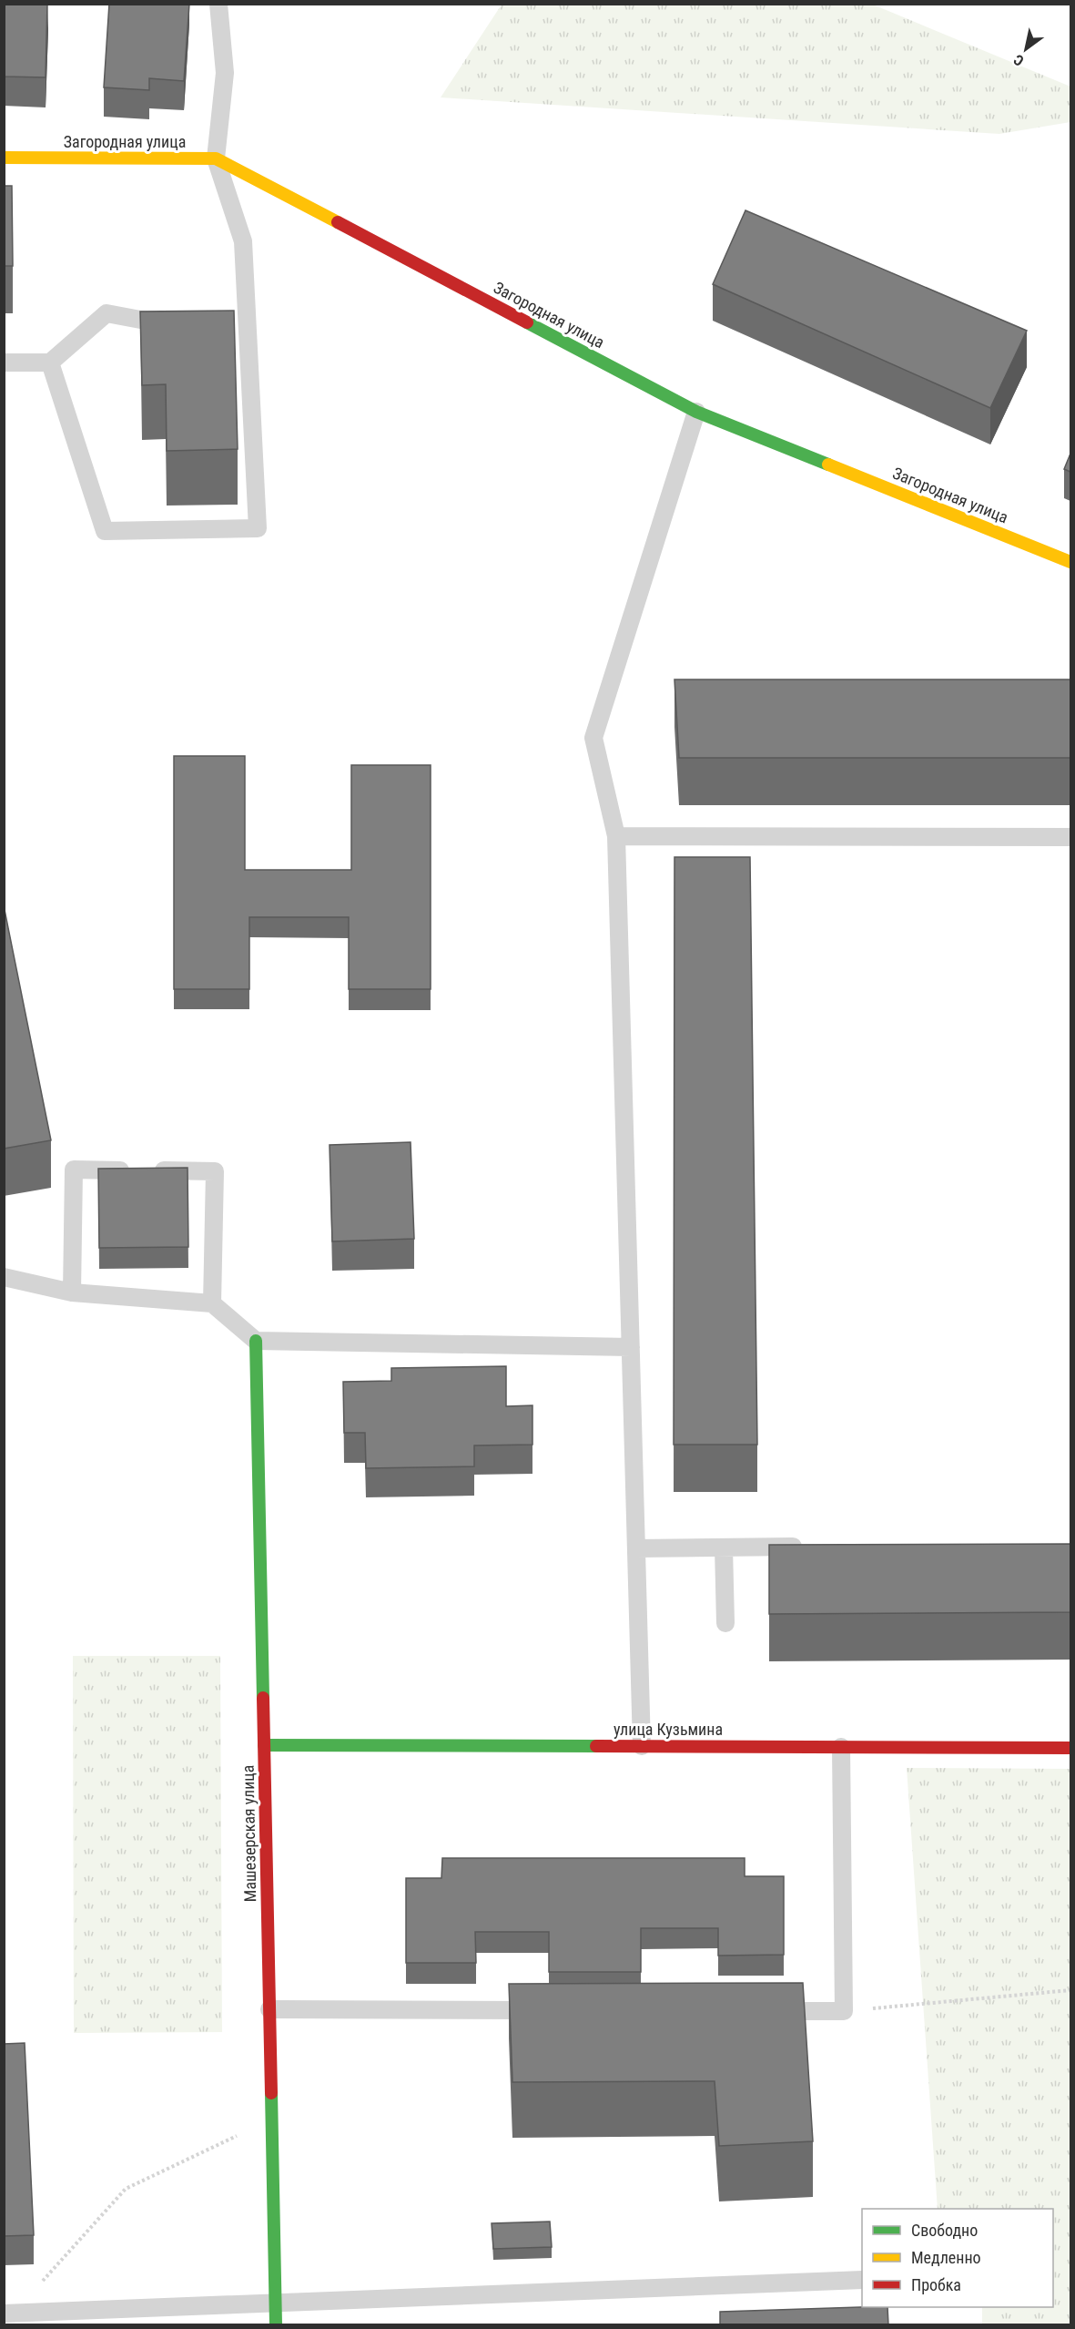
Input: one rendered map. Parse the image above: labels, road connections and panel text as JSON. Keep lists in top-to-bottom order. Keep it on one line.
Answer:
{"streets":{"street":["Загородная улица","улица Кузьмина","Машезерская улица"]},"crossings":[["улица Кузьмина","Машезерская улица"]],"legend":["Свободно","Медленно","Пробка"],"north":"bottom left"}
